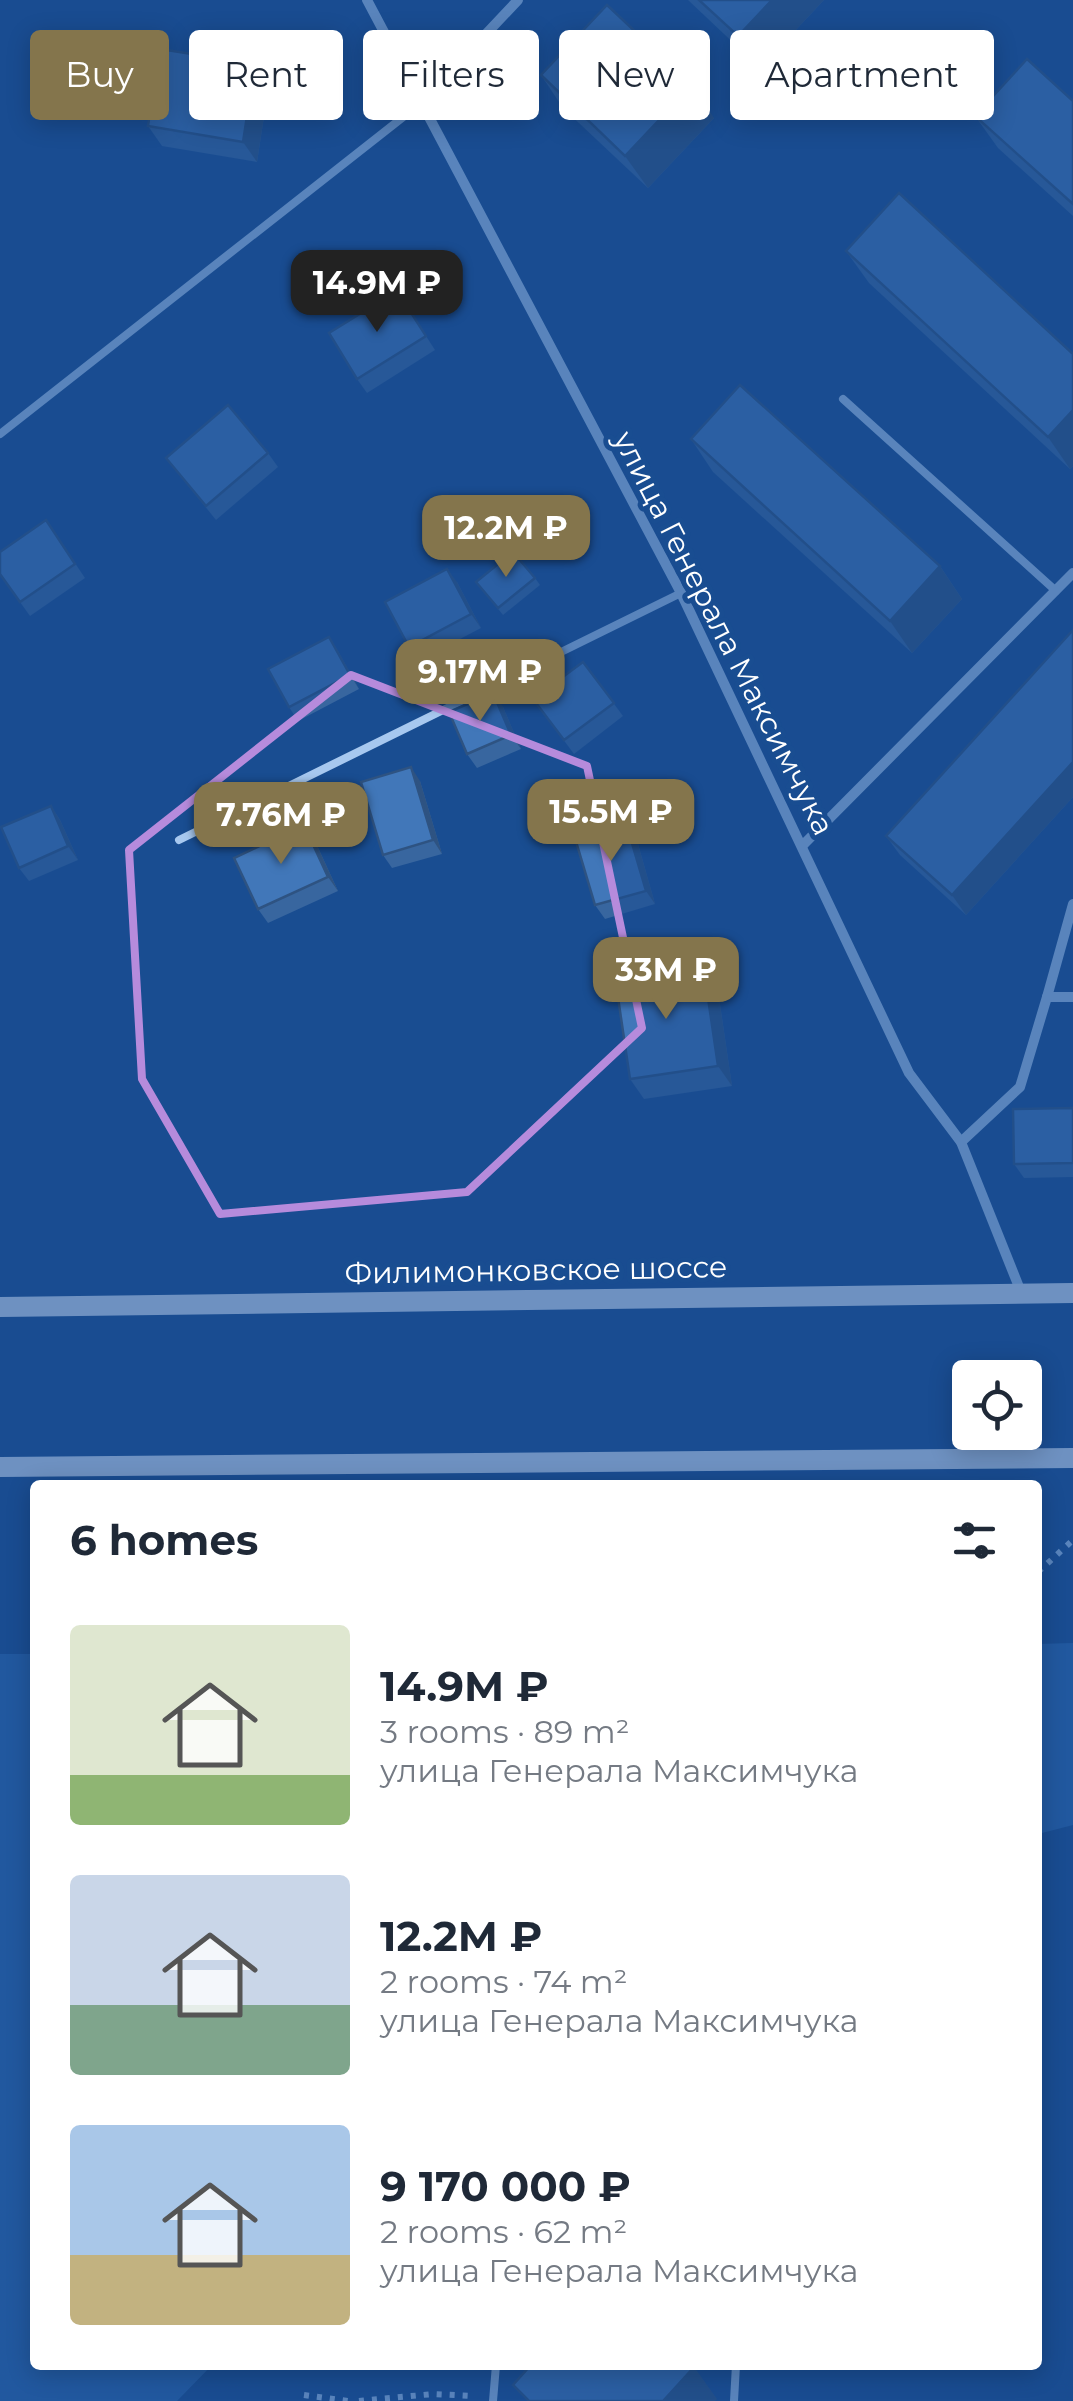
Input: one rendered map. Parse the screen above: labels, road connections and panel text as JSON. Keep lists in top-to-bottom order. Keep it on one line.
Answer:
{"streets":{"main road":["Филимонковское шоссе"],"street":["улица Генерала Максимчука"]},"crossings":[["улица Генерала Максимчука","Филимонковское шоссе"]],"page":{"chip":["Buy","Rent","Filters","New","Apartment"],"price":["14.9M ₽","12.2M ₽","9.17M ₽","15.5M ₽","7.76M ₽","33M ₽"],"heading":"6 homes","list":[{"name":"14.9M ₽","note":"3 rooms · 89 m² · улица Генерала Максимчука"},{"name":"12.2M ₽","note":"2 rooms · 74 m² · улица Генерала Максимчука"},{"name":"9 170 000 ₽","note":"2 rooms · 62 m² · улица Генерала Максимчука"}]}}
